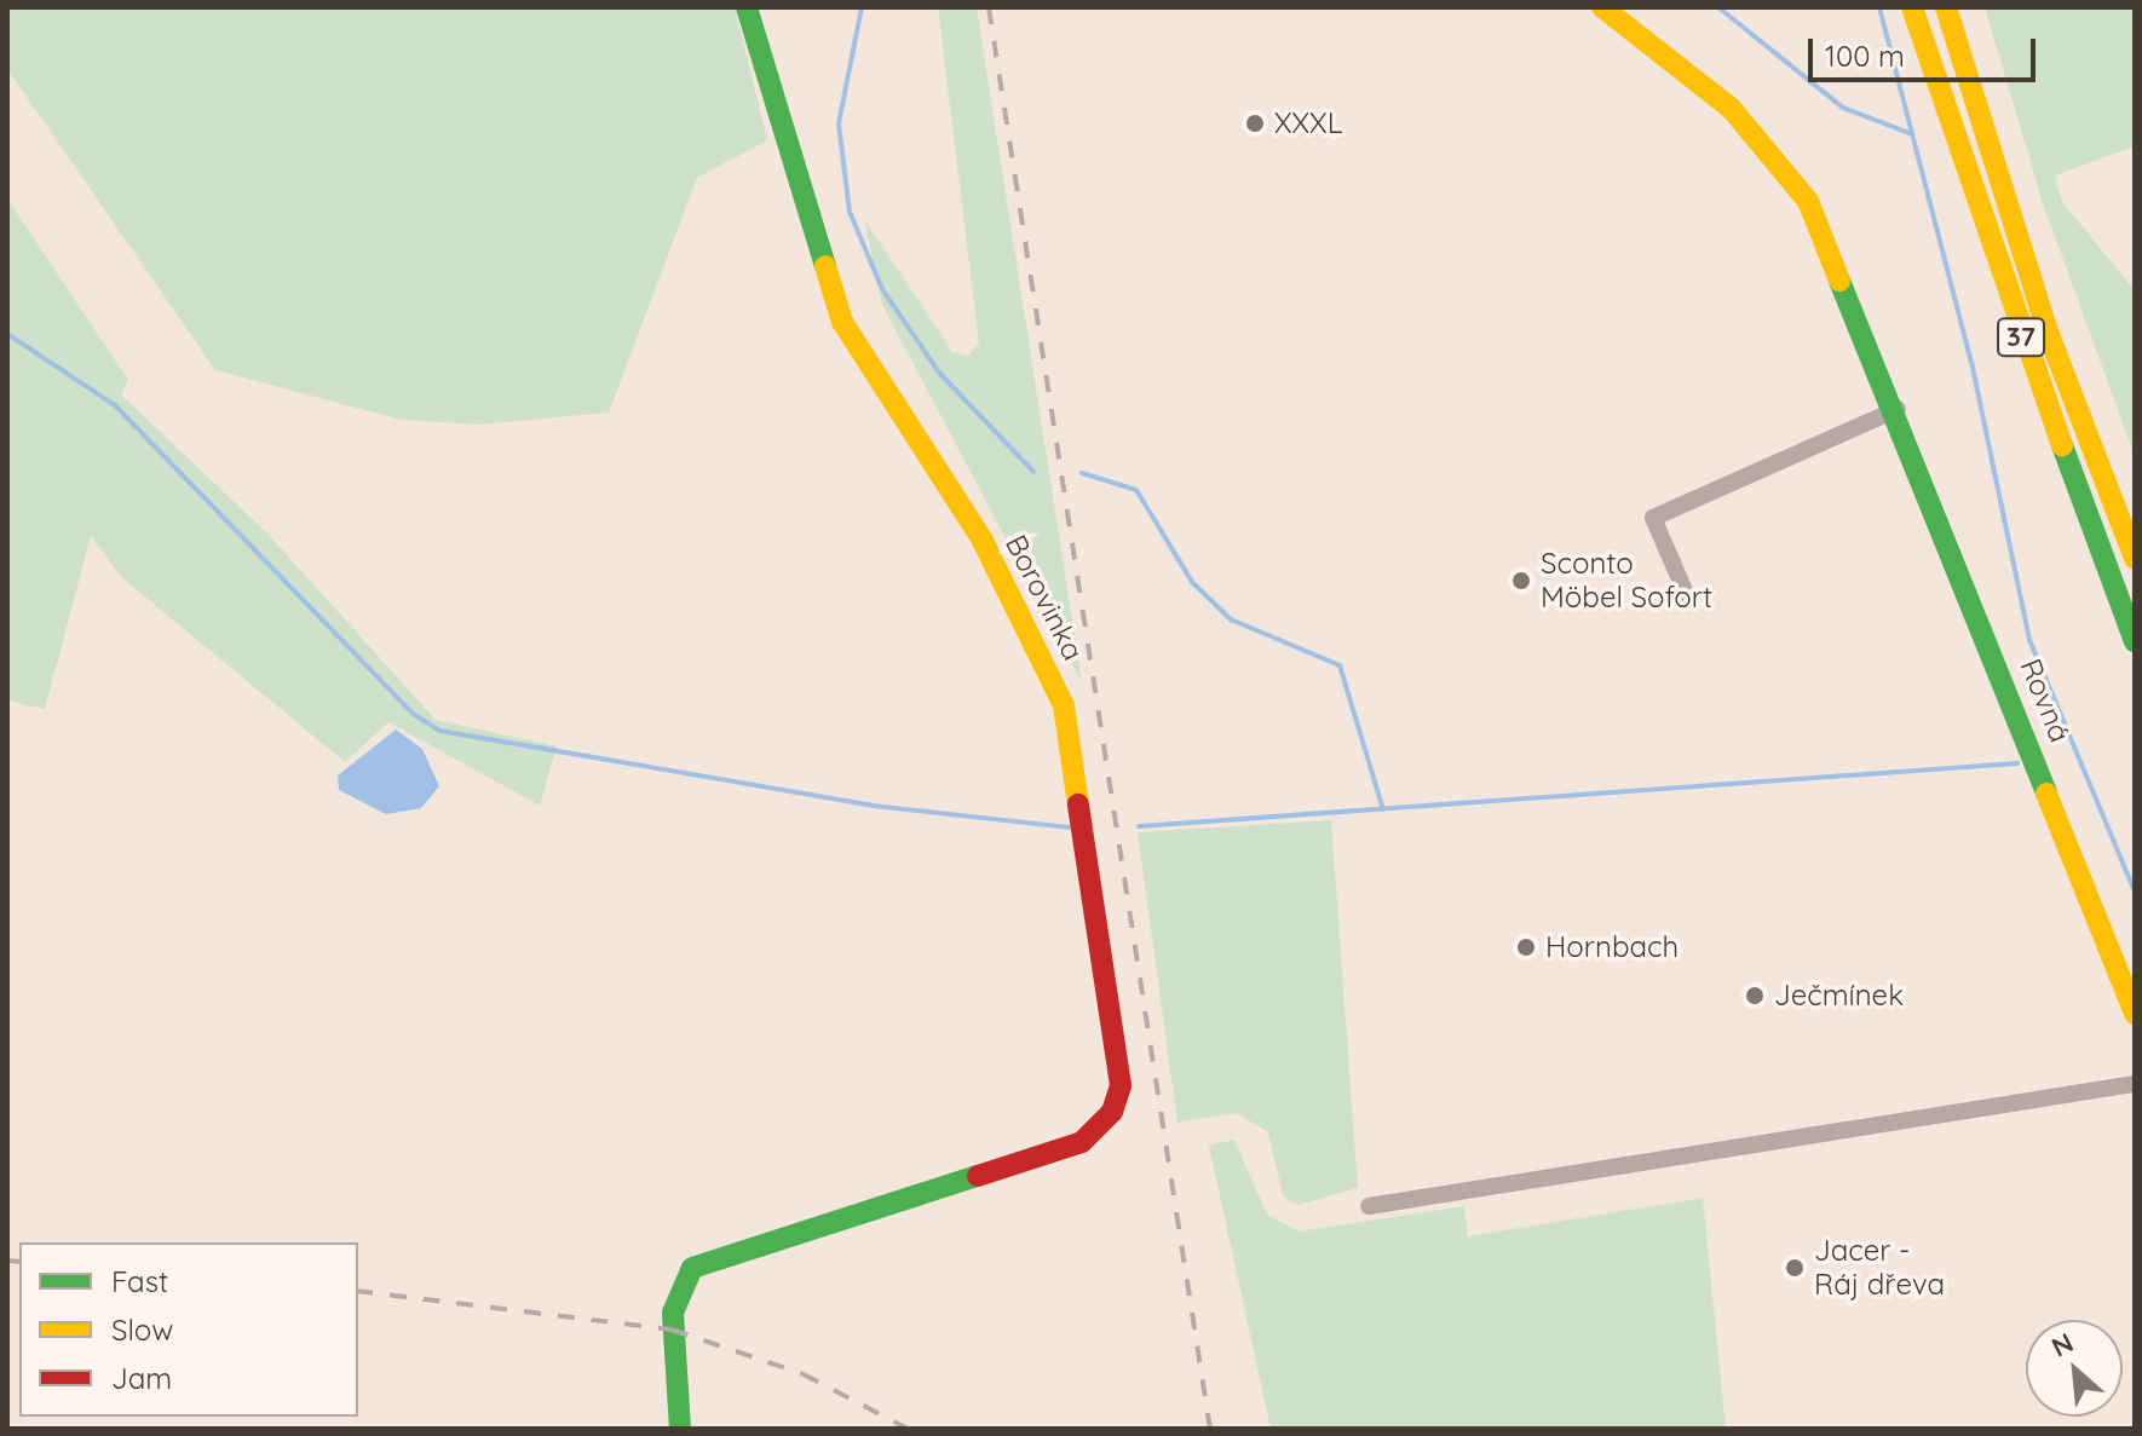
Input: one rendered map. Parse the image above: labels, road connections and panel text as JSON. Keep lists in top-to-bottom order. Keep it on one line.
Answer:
{"streets":{"street":["37","Borovinka","Rovná"]},"places":["XXXL","Sconto Möbel Sofort","Hornbach","Ječmínek","Jacer - Ráj dřeva"],"legend":["Fast","Slow","Jam"],"scale_bar":"100 m","north":"top left"}
